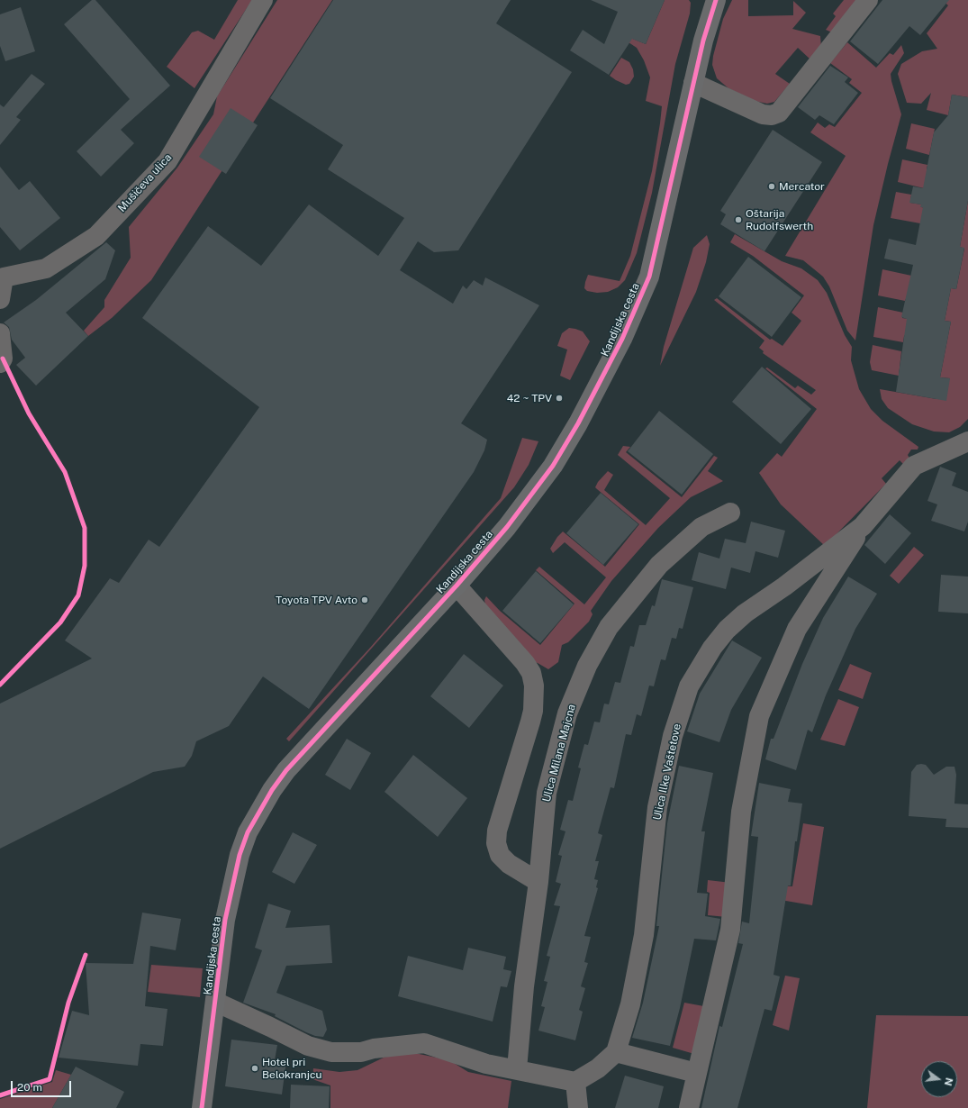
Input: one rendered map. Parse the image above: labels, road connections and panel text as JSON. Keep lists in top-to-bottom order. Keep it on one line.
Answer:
{"streets":{"main road":["Kandijska cesta"],"street":["Mušičeva ulica","Ulica Milana Majcna","Ulica Ilke Vaštetove"]},"places":["Mercator","Oštarija Rudolfswerth","42 ~ TPV","Toyota TPV Avto","Hotel pri Belokranjcu"],"scale_bar":"20 m","north":"right"}
